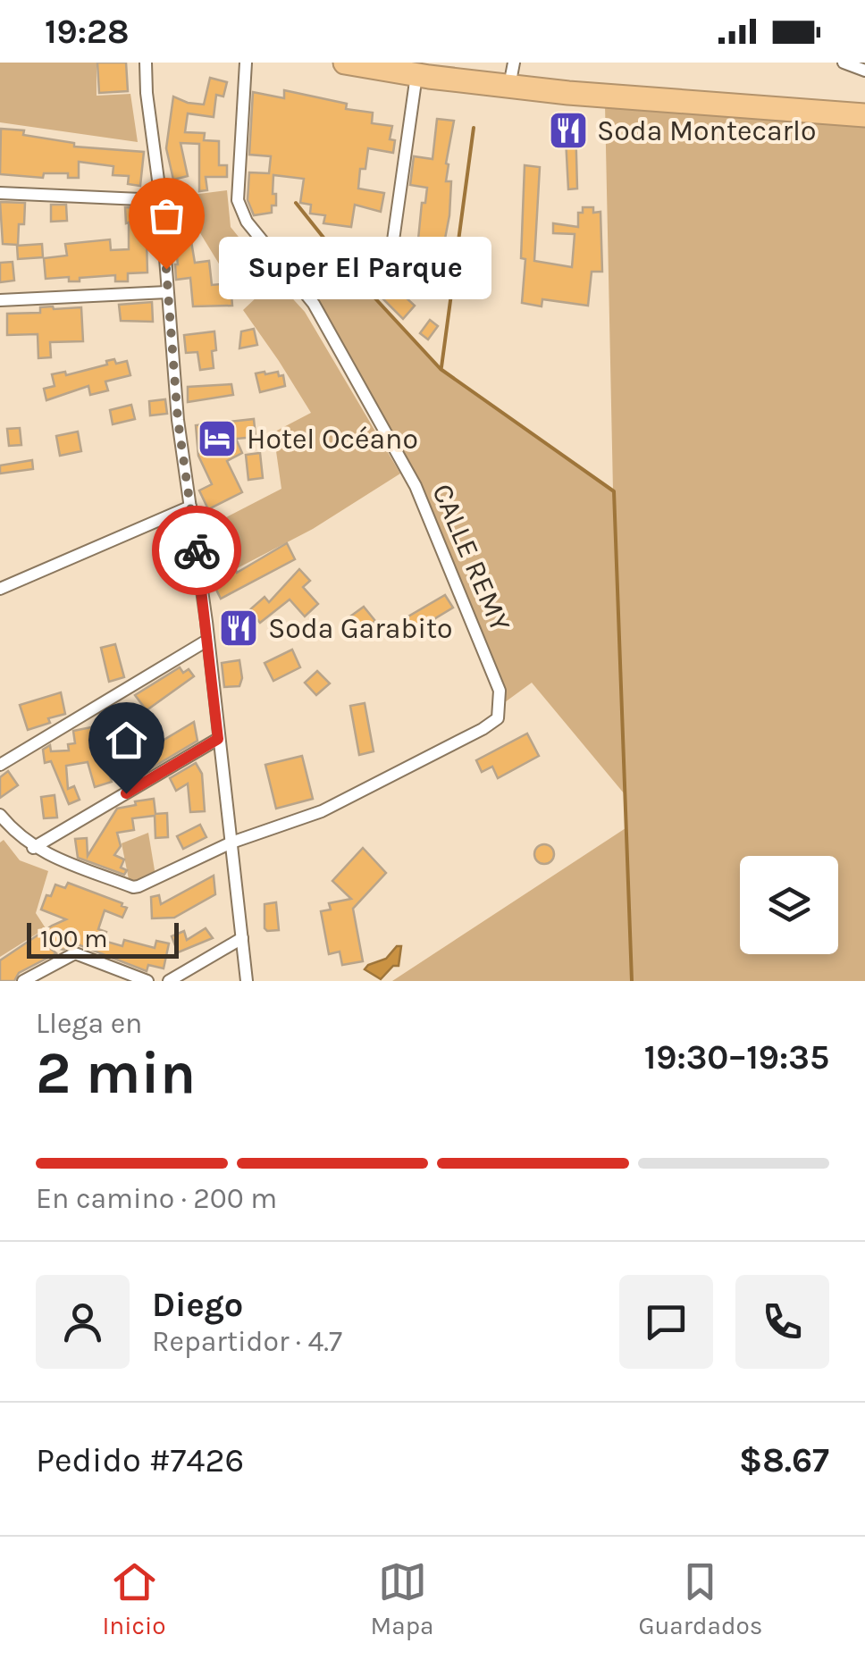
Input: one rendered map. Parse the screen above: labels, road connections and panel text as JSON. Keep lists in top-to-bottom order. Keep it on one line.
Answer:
{"streets":{"street":["CALLE REMY"]},"places":{"restaurant":["Soda Montecarlo","Soda Garabito"],"other":["Super El Parque"],"hotel":["Hotel Océano"]},"scale_bar":"100 m","page":{"status":"19:28","bubble":"Super El Parque","scale":"100 m","heading":["2 min","Llega en","19:30–19:35"],"panel":["Diego","Repartidor · 4.7","Pedido #7426","$8.67"],"bar":"En camino · 200 m","tabs":["Inicio","Mapa","Guardados"]}}
